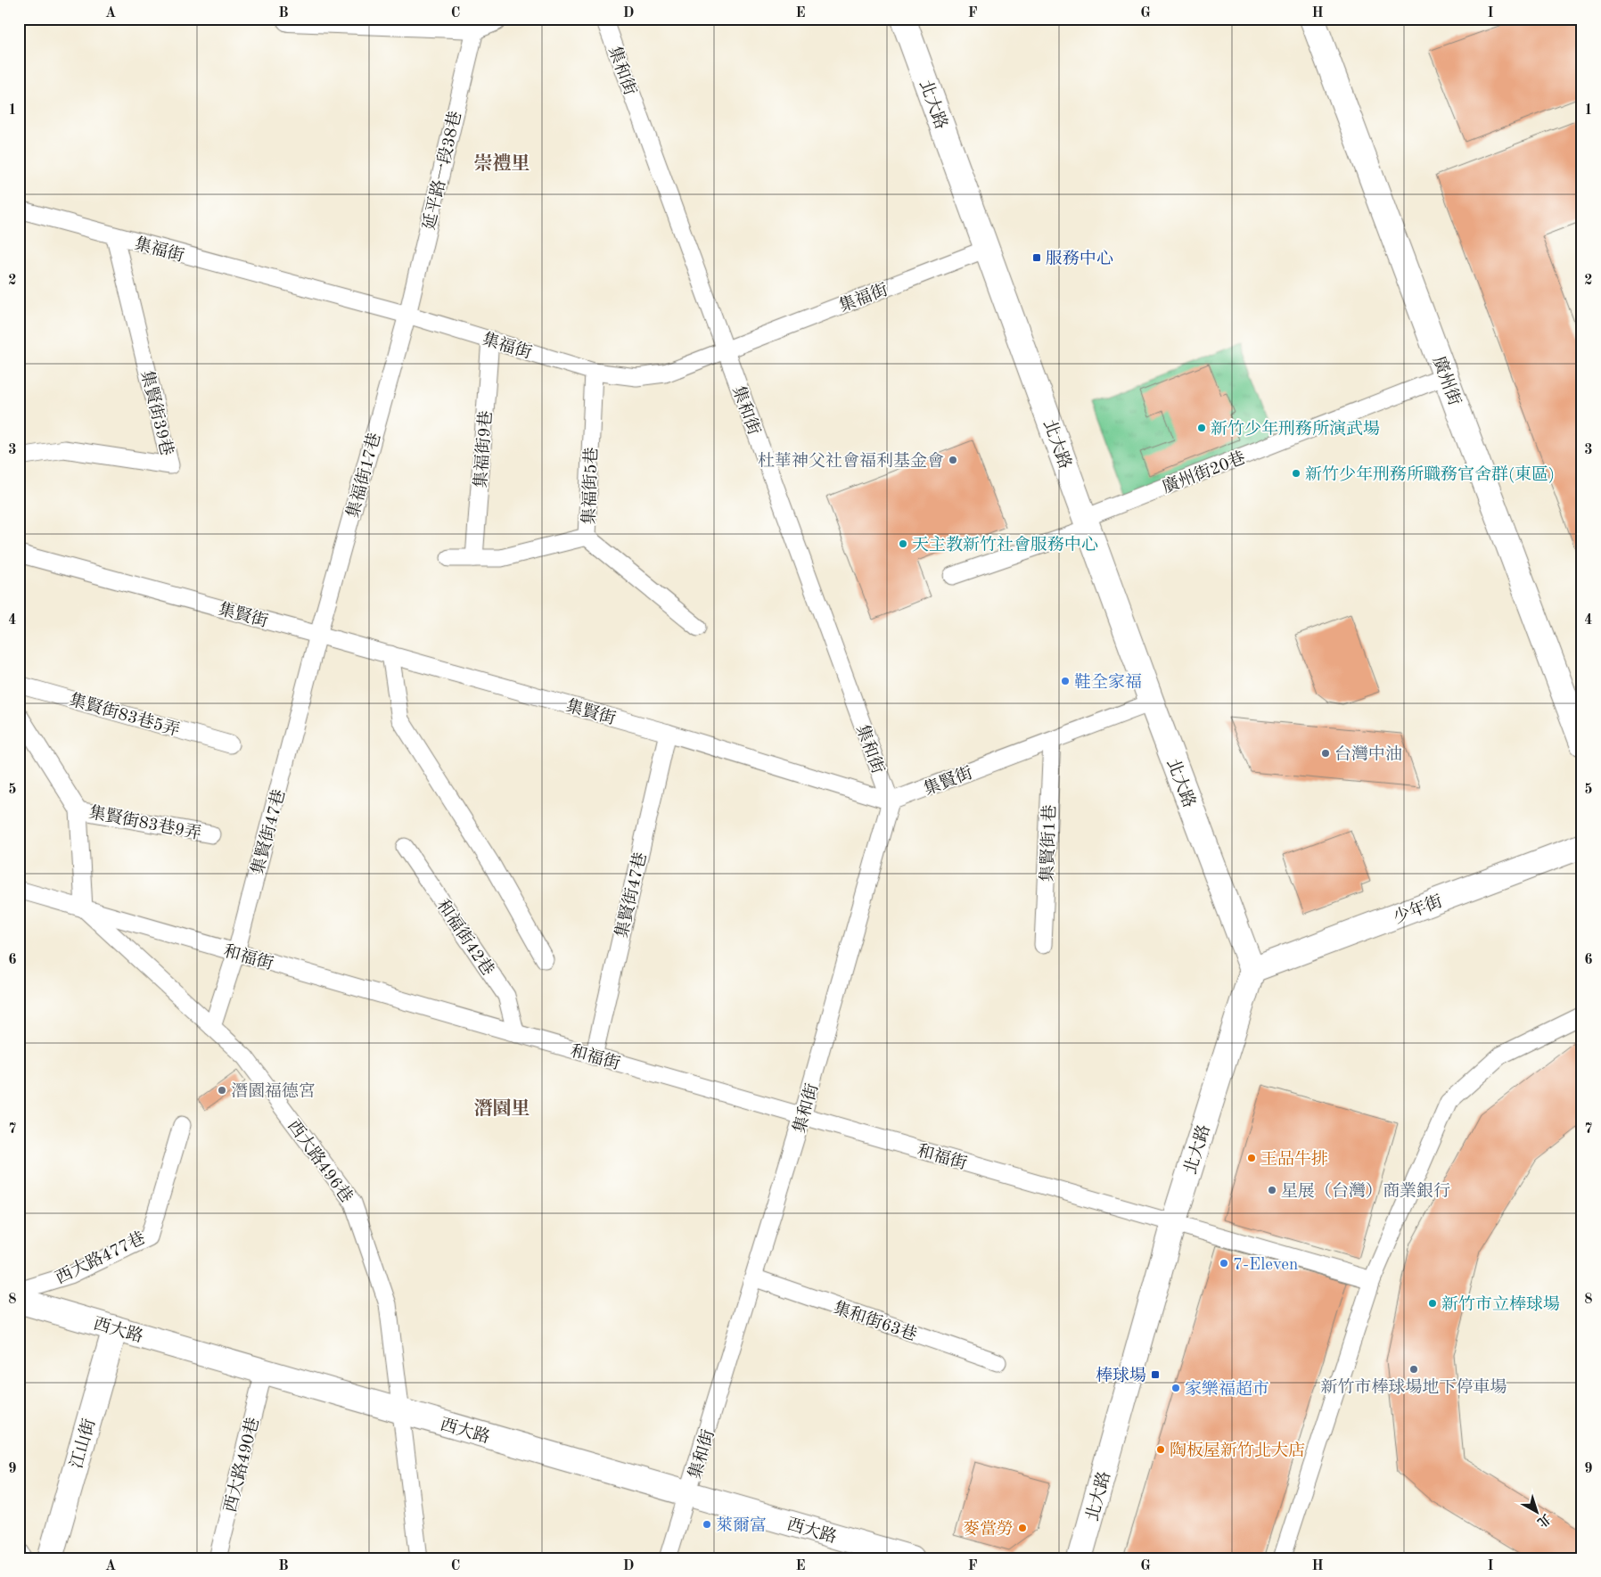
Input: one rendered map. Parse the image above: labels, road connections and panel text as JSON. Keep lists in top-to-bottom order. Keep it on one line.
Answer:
{"streets":{"street":["北大路","廣州街","少年街","西大路","江山街"],"lane":["集和街","延平路一段38巷","集福街","集賢街39巷","集福街9巷","廣州街20巷","集福街17巷","集福街5巷","集賢街","集賢街83巷5弄","集賢街83巷9弄","集賢街47巷","集賢街1巷","和福街42巷","和福街","西大路496巷","西大路477巷","集和街63巷","西大路490巷"]},"crossings":[["集和街","集福街"],["集和街","集賢街"],["集和街","和福街"],["集和街","集和街63巷"],["集和街","西大路"],["北大路","集福街"],["北大路","廣州街20巷"],["北大路","集賢街"],["北大路","少年街"],["北大路","和福街"],["延平路一段38巷","集福街"],["延平路一段38巷","集福街17巷"],["集福街","集賢街39巷"],["集福街","集福街9巷"],["集福街","集福街17巷"],["集福街","集福街5巷"],["廣州街","廣州街20巷"],["集福街17巷","集賢街"],["集福街17巷","集賢街47巷"],["集賢街","集賢街47巷"],["集賢街","集賢街1巷"],["集賢街47巷","和福街"],["集賢街47巷","西大路496巷"],["和福街42巷","和福街"],["和福街","西大路496巷"],["西大路496巷","西大路"],["西大路","江山街"],["西大路","西大路490巷"]],"districts":["崇禮里","潛園里"],"places":{"transit":["服務中心","棒球場"],"other":["新竹少年刑務所演武場","杜華神父社會福利基金會","新竹少年刑務所職務官舍群(東區)","天主教新竹社會服務中心","鞋全家福","台灣中油","潛園福德宮","王品牛排","星展（台灣）商業銀行","7-Eleven","新竹市立棒球場","新竹市棒球場地下停車場","家樂福超市","陶板屋新竹北大店","萊爾富","麥當勞"]},"north":"bottom right","grid":{"columns":["A","B","C","D","E","F","G","H","I"],"rows":["1","2","3","4","5","6","7","8","9"]}}
